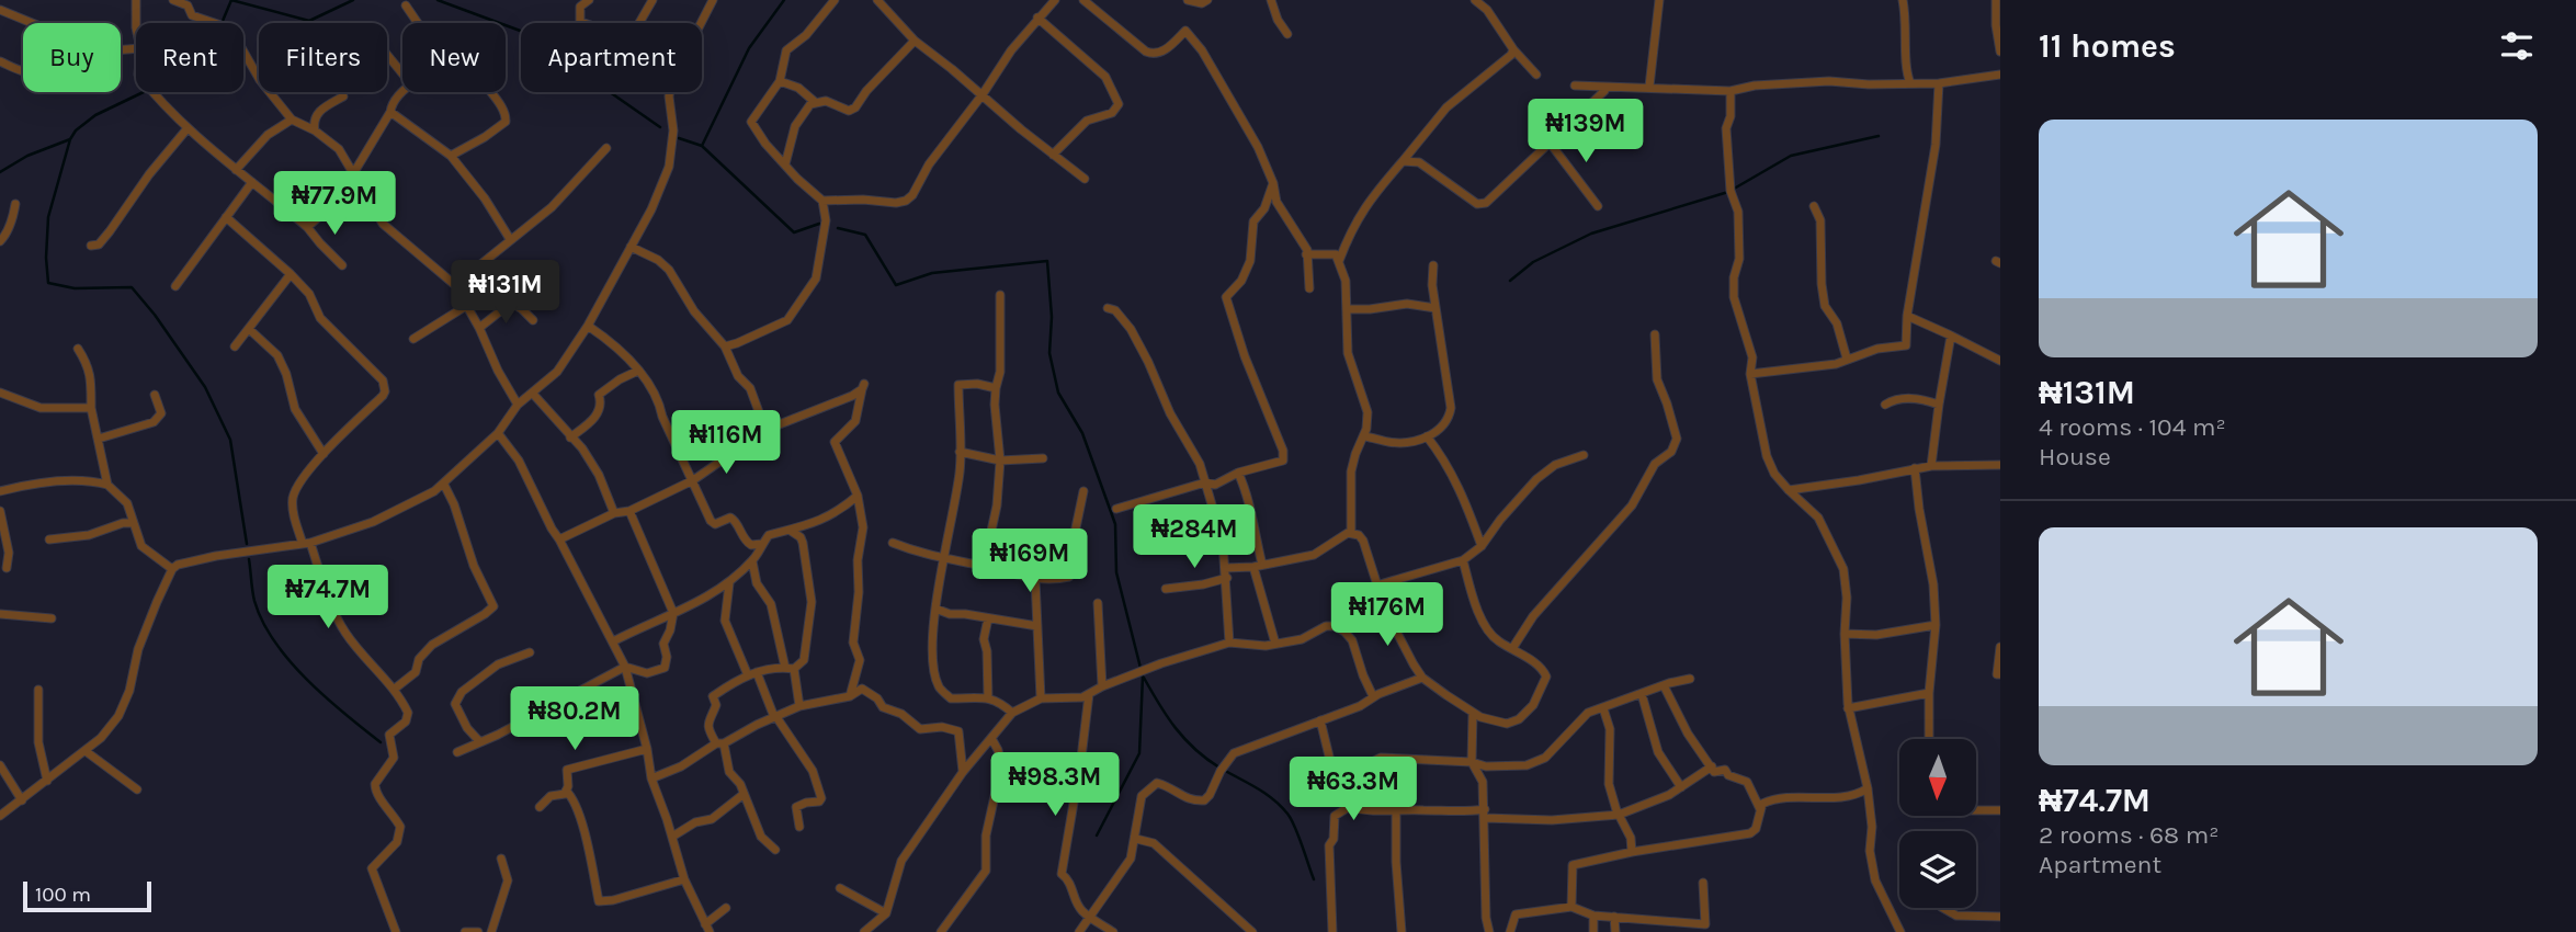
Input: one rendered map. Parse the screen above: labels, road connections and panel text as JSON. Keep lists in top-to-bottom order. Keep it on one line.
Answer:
{"scale_bar":"100 m","north":"bottom","page":{"heading":"11 homes","chip":["Buy","Rent","Filters","New","Apartment"],"list":[{"name":"₦131M","note":"4 rooms · 104 m² · House"},{"name":"₦74.7M","note":"2 rooms · 68 m² · Apartment"}],"price":["₦139M","₦77.9M","₦131M","₦116M","₦284M","₦169M","₦74.7M","₦176M","₦80.2M","₦98.3M","₦63.3M"],"scale":"100 m"}}
